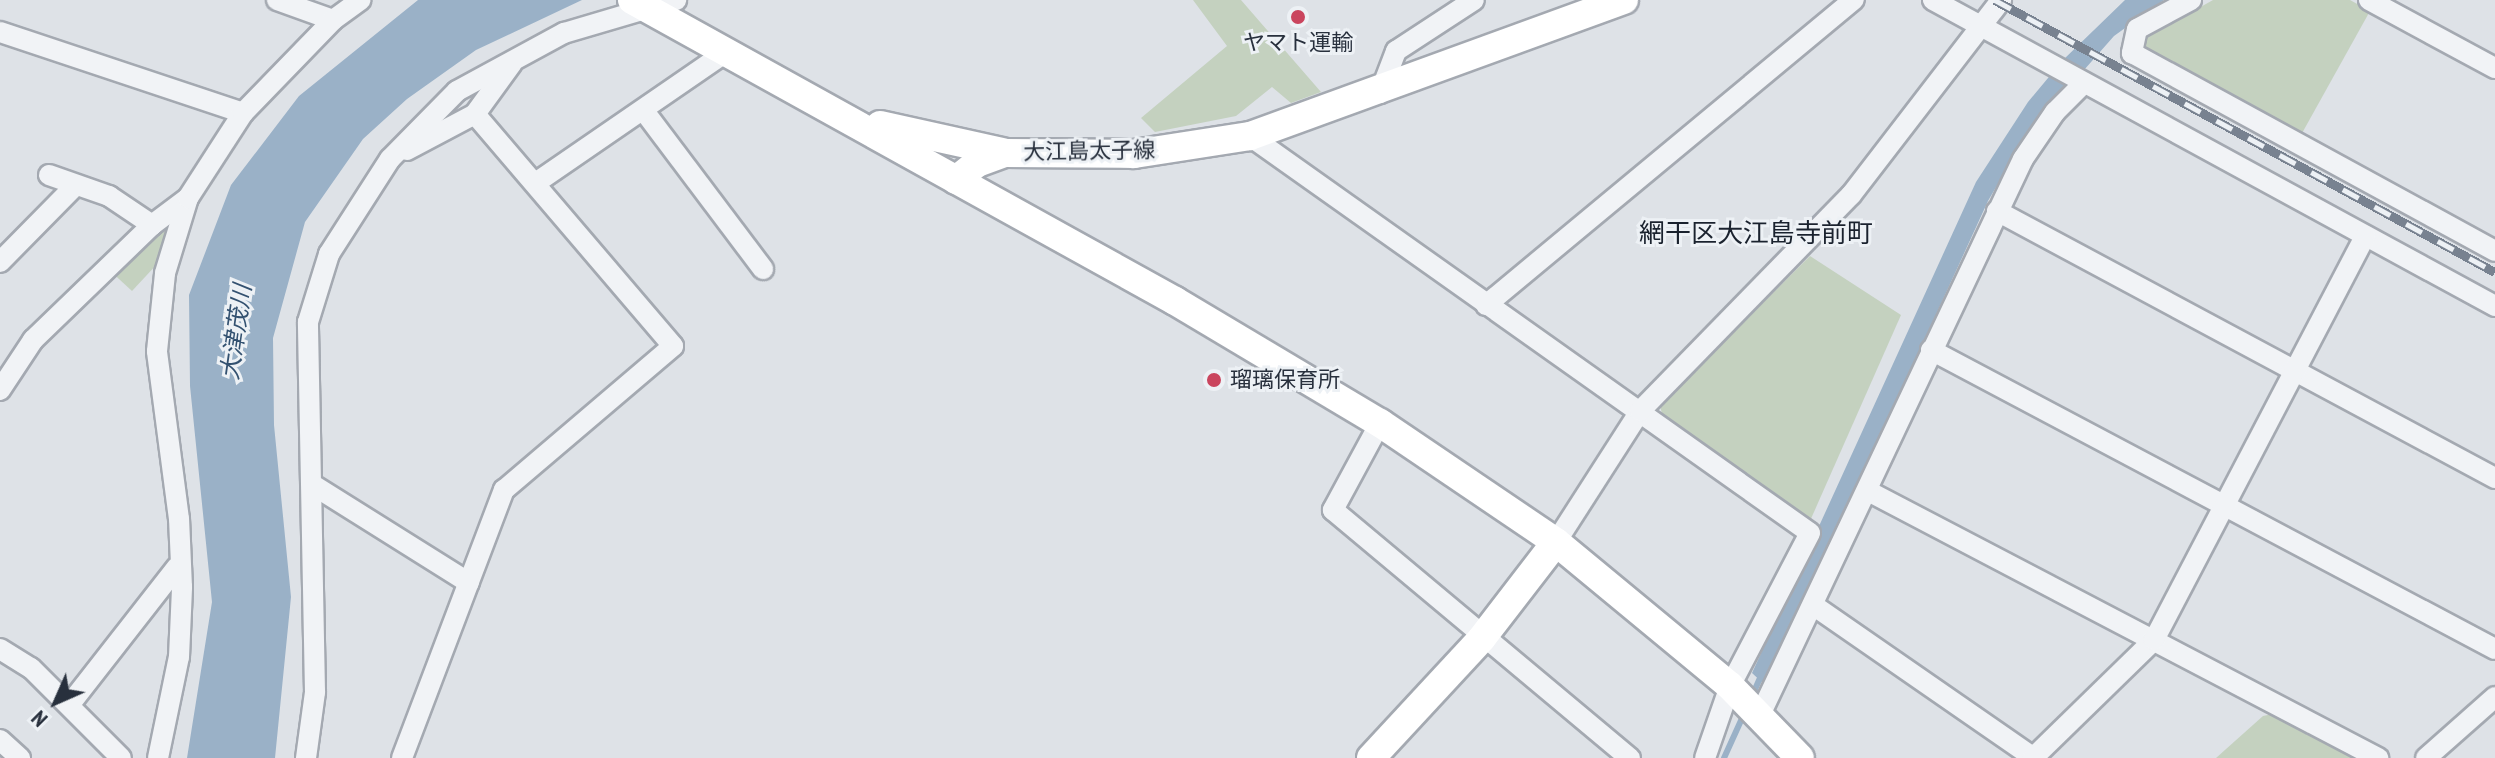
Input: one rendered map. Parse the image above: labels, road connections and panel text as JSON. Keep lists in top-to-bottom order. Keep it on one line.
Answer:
{"streets":{"street":["大江島太子線"]},"districts":["網干区大江島寺前町"],"water":["大津茂川"],"places":["ヤマト運輸","瑠璃保育所"],"north":"bottom left"}
